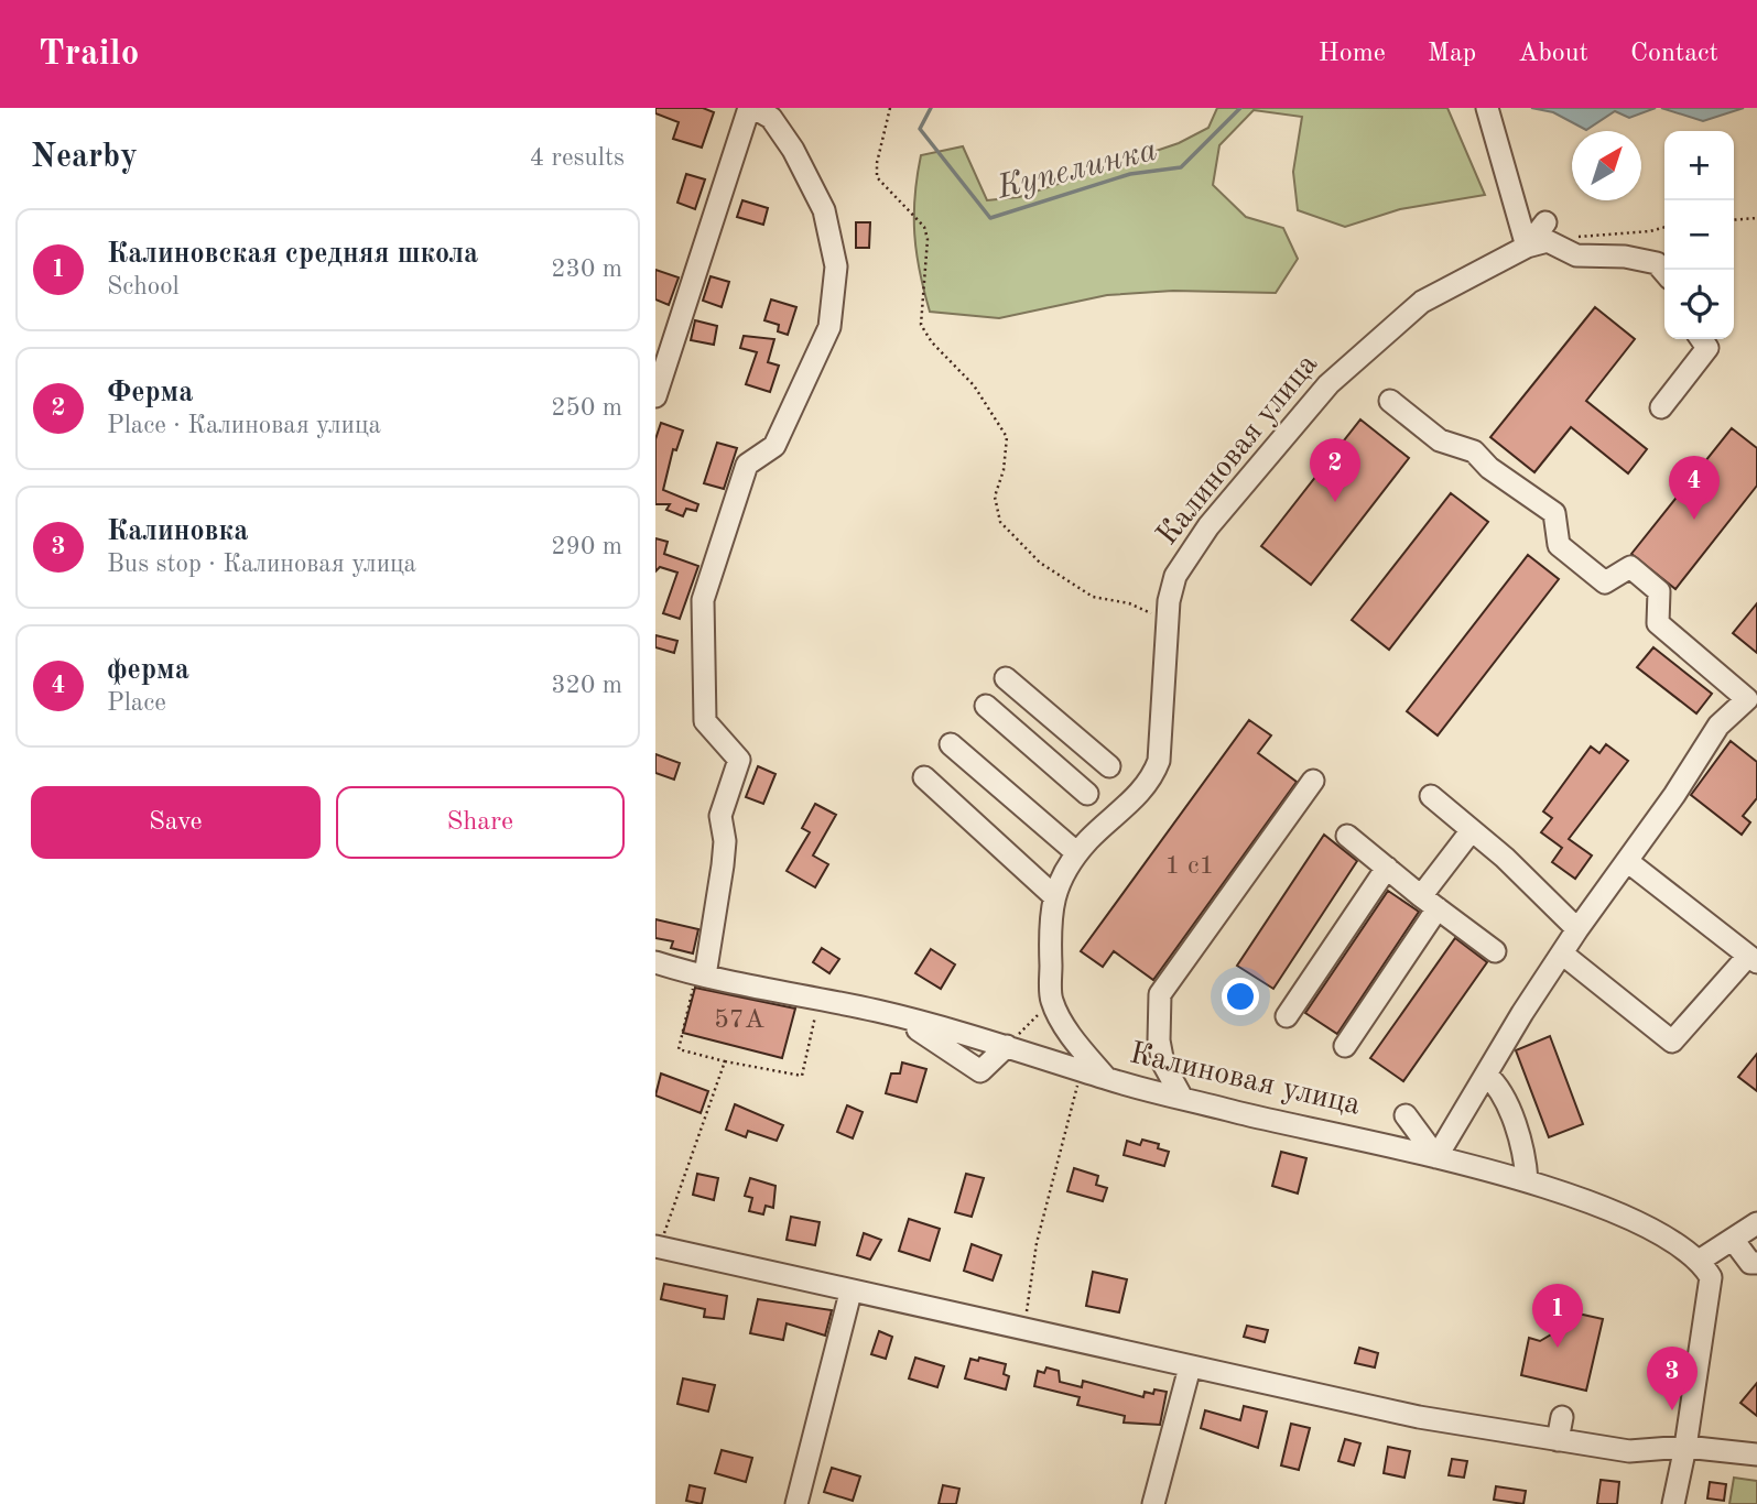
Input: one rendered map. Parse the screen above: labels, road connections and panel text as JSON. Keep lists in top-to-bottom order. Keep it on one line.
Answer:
{"streets":{"street":["Калиновая улица"]},"water":["Купелинка"],"house_numbers":["1 с1","57А"],"north":"top right","page":{"header":"Trailo","nav":["Home","Map","About","Contact"],"heading":["Nearby","4 results"],"map_buttons":["+","−"],"list":[{"mark":"1","name":"Калиновская средняя школа","note":"School","value":"230 m"},{"mark":"2","name":"Ферма","note":"Place · Калиновая улица","value":"250 m"},{"mark":"3","name":"Калиновка","note":"Bus stop · Калиновая улица","value":"290 m"},{"mark":"4","name":"ферма","note":"Place","value":"320 m"}],"pins":["2","4","1","3"],"buttons":["Save","Share"]}}
